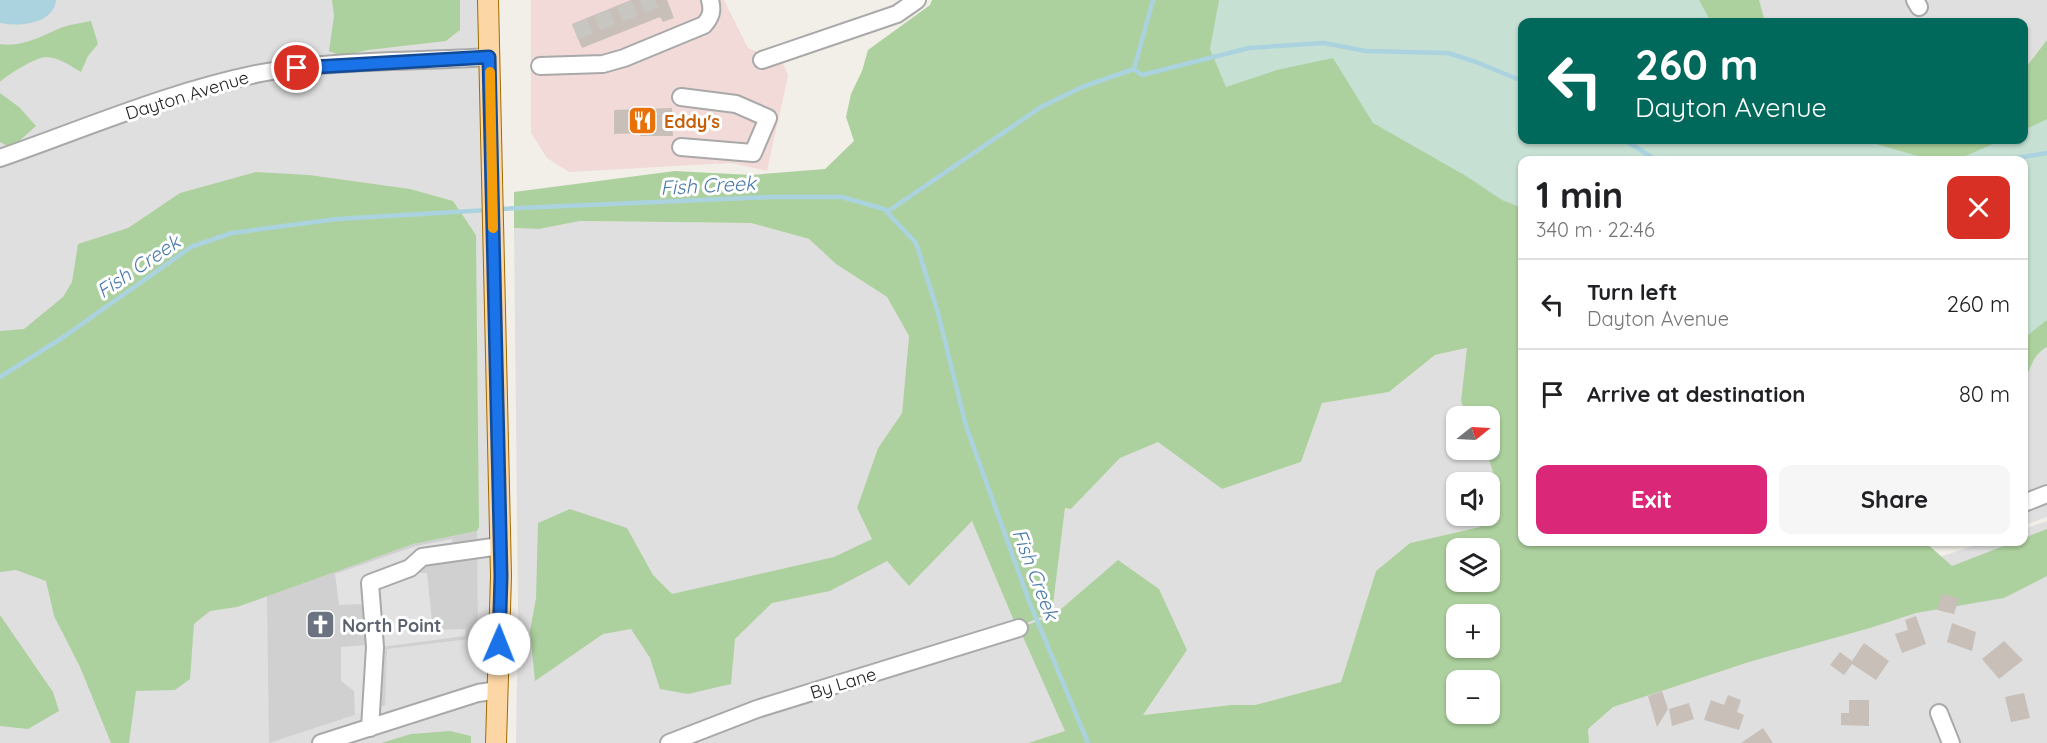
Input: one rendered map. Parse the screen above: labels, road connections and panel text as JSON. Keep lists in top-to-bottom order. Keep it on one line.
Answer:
{"streets":{"street":["Dayton Avenue","By Lane"]},"water":["Fish Creek"],"places":{"restaurant":["Eddy's"],"church":["North Point"]},"north":"right","page":{"turn":["260 m","Dayton Avenue"],"heading":["1 min","340 m · 22:46"],"list":[{"name":"Turn left","note":"Dayton Avenue","value":"260 m"},{"name":"Arrive at destination","value":"80 m"}],"map_buttons":["+","−"],"buttons":["Exit","Share"]}}
